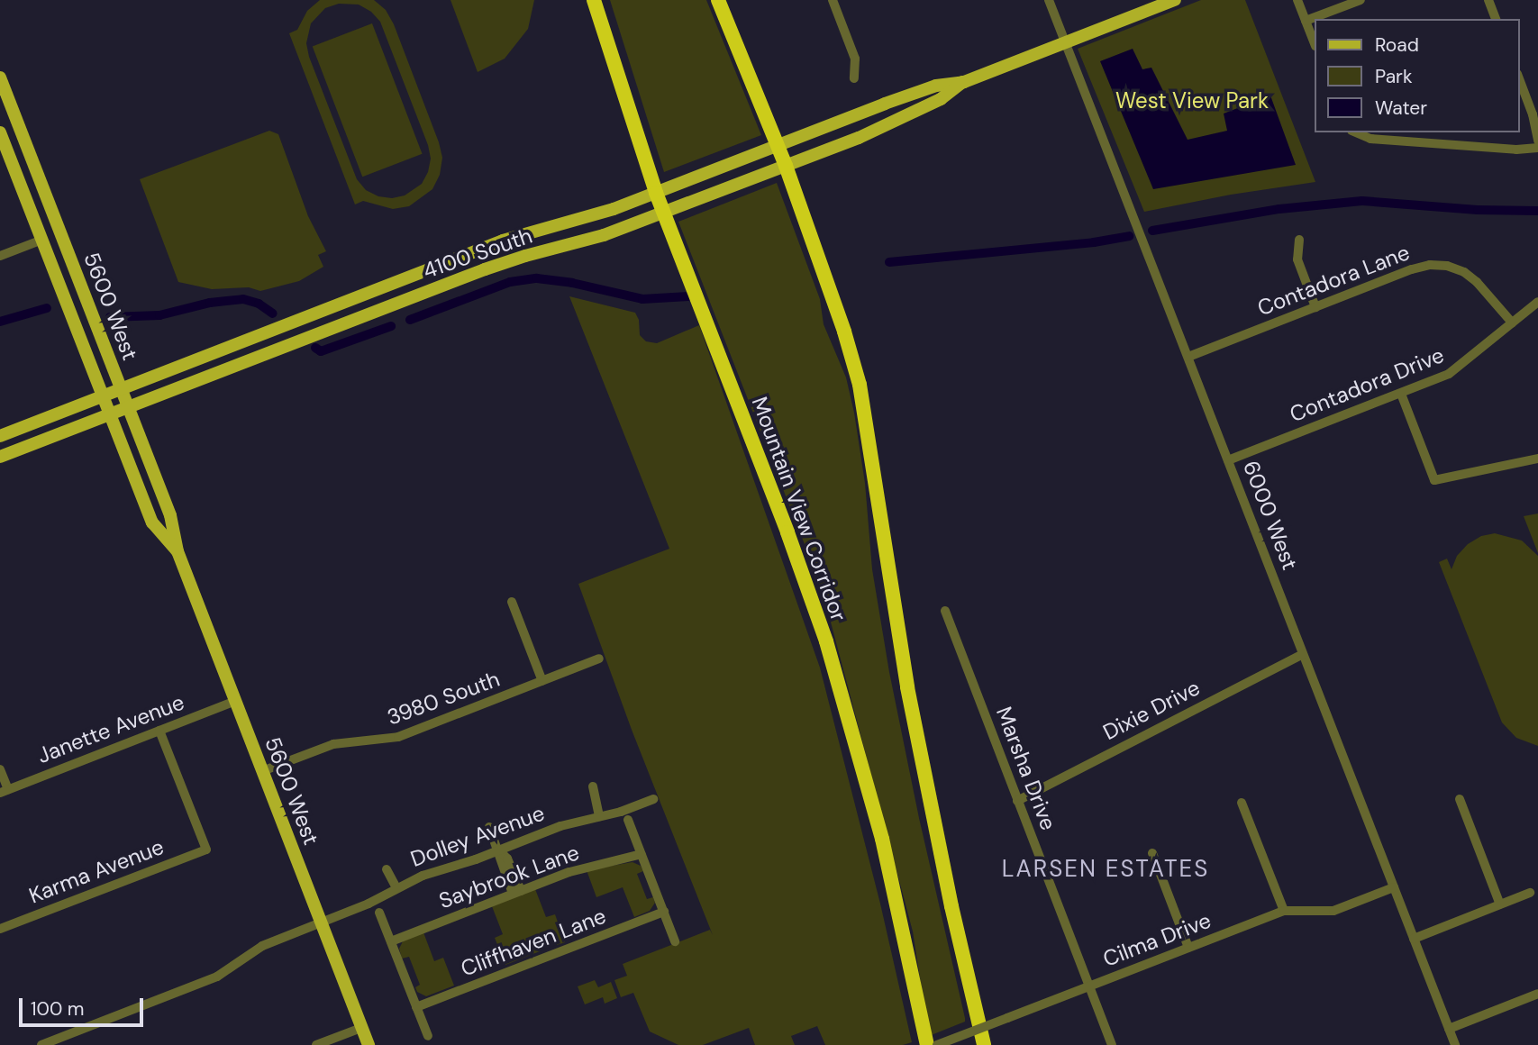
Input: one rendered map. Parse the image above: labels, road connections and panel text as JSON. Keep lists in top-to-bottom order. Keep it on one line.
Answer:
{"streets":{"highway":["Mountain View Corridor"],"main road":["4100 South","5600 West"],"street":["Contadora Lane","Contadora Drive","6000 West","3980 South","Dixie Drive","Janette Avenue","Marsha Drive","Dolley Avenue","Karma Avenue","Saybrook Lane","Cilma Drive","Cliffhaven Lane"]},"crossings":[["4100 South","5600 West"],["4100 South","Mountain View Corridor"],["4100 South","6000 West"],["Contadora Lane","Contadora Drive"],["Contadora Lane","6000 West"],["5600 West","3980 South"],["5600 West","Janette Avenue"],["5600 West","Dolley Avenue"],["Contadora Drive","6000 West"],["6000 West","Dixie Drive"],["6000 West","Cilma Drive"],["Dixie Drive","Marsha Drive"],["Janette Avenue","Karma Avenue"],["Marsha Drive","Cilma Drive"]],"districts":["LARSEN ESTATES"],"parks":["West View Park"],"legend":["Road","Park","Water"],"scale_bar":"100 m"}
